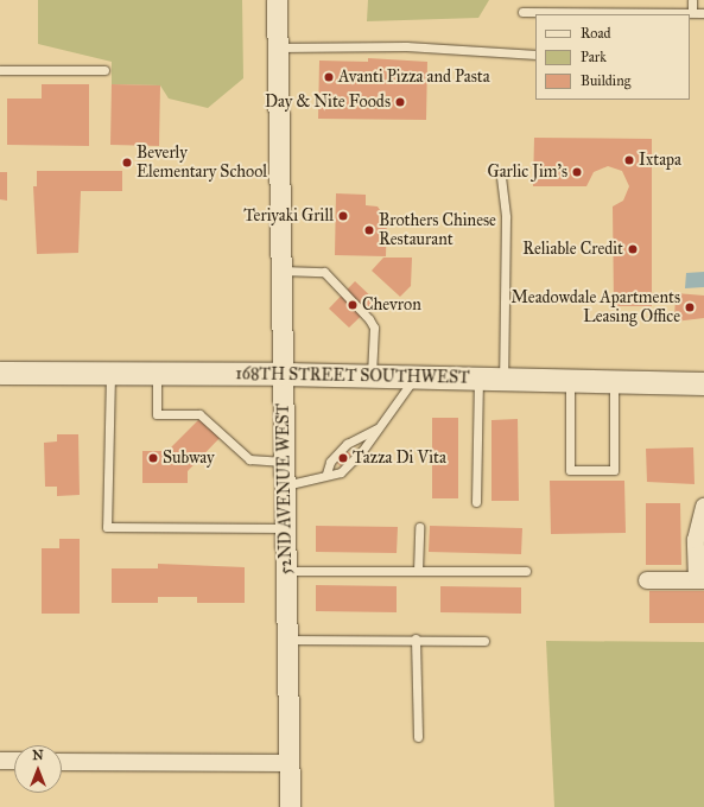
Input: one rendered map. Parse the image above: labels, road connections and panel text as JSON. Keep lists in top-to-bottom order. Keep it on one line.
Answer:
{"streets":{"main road":["168TH STREET SOUTHWEST"],"street":["52ND AVENUE WEST"]},"crossings":[["168TH STREET SOUTHWEST","52ND AVENUE WEST"]],"places":["Avanti Pizza and Pasta","Day & Nite Foods","Ixtapa","Beverly Elementary School","Garlic Jim's","Teriyaki Grill","Brothers Chinese Restaurant","Reliable Credit","Chevron","Meadowdale Apartments Leasing Office","Subway","Tazza Di Vita"],"legend":["Road","Park","Building"],"north":"top"}
